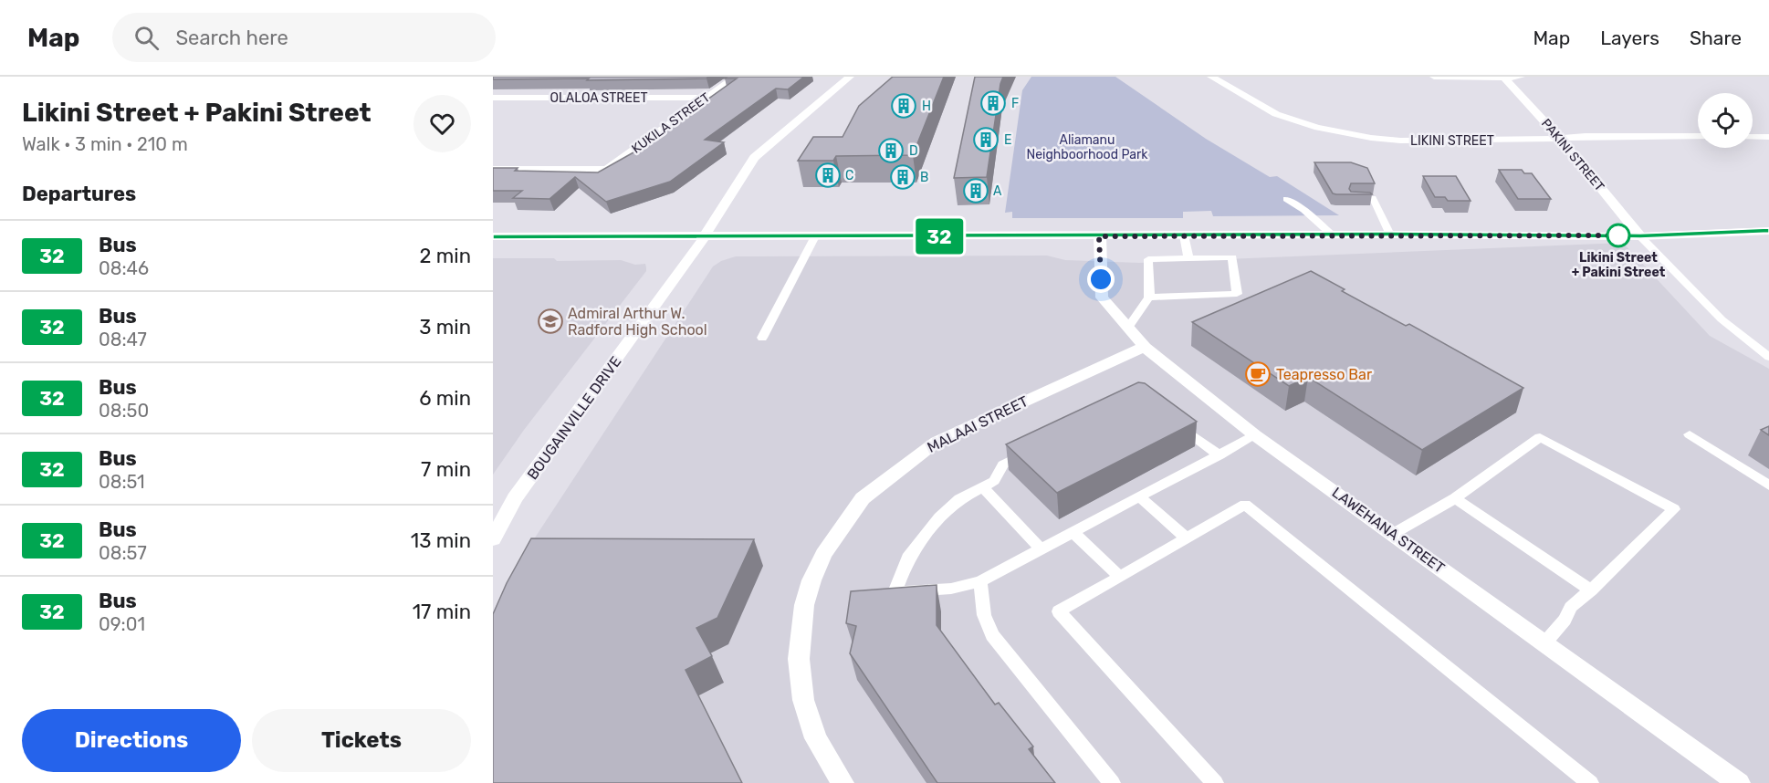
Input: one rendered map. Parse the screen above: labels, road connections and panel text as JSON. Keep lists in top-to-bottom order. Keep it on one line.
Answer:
{"streets":{"street":["OLALOA STREET","KUKILA STREET","LIKINI STREET","PAKINI STREET","BOUGAINVILLE DRIVE","MALAAI STREET","LAWEHANA STREET"]},"crossings":[["OLALOA STREET","KUKILA STREET"],["LIKINI STREET","PAKINI STREET"],["MALAAI STREET","LAWEHANA STREET"]],"parks":["Aliamanu Neighboorhood Park"],"places":{"building":["F","H","E","D","C","B","A"],"other":["Likini Street + Pakini Street"],"school or university":["Admiral Arthur W. Radford High School"],"cafe":["Teapresso Bar"]},"lines":["bus line 32"],"page":{"header":"Map","search":"Search here","nav":["Map","Layers","Share"],"heading":[["Likini Street + Pakini Street","Walk · 3 min · 210 m"],"Departures"],"on_map":"32","list":[{"mark":"32","name":"Bus","note":"08:46","value":"2 min"},{"mark":"32","name":"Bus","note":"08:47","value":"3 min"},{"mark":"32","name":"Bus","note":"08:50","value":"6 min"},{"mark":"32","name":"Bus","note":"08:51","value":"7 min"},{"mark":"32","name":"Bus","note":"08:57","value":"13 min"},{"mark":"32","name":"Bus","note":"09:01","value":"17 min"}],"buttons":["Directions","Tickets"]}}
